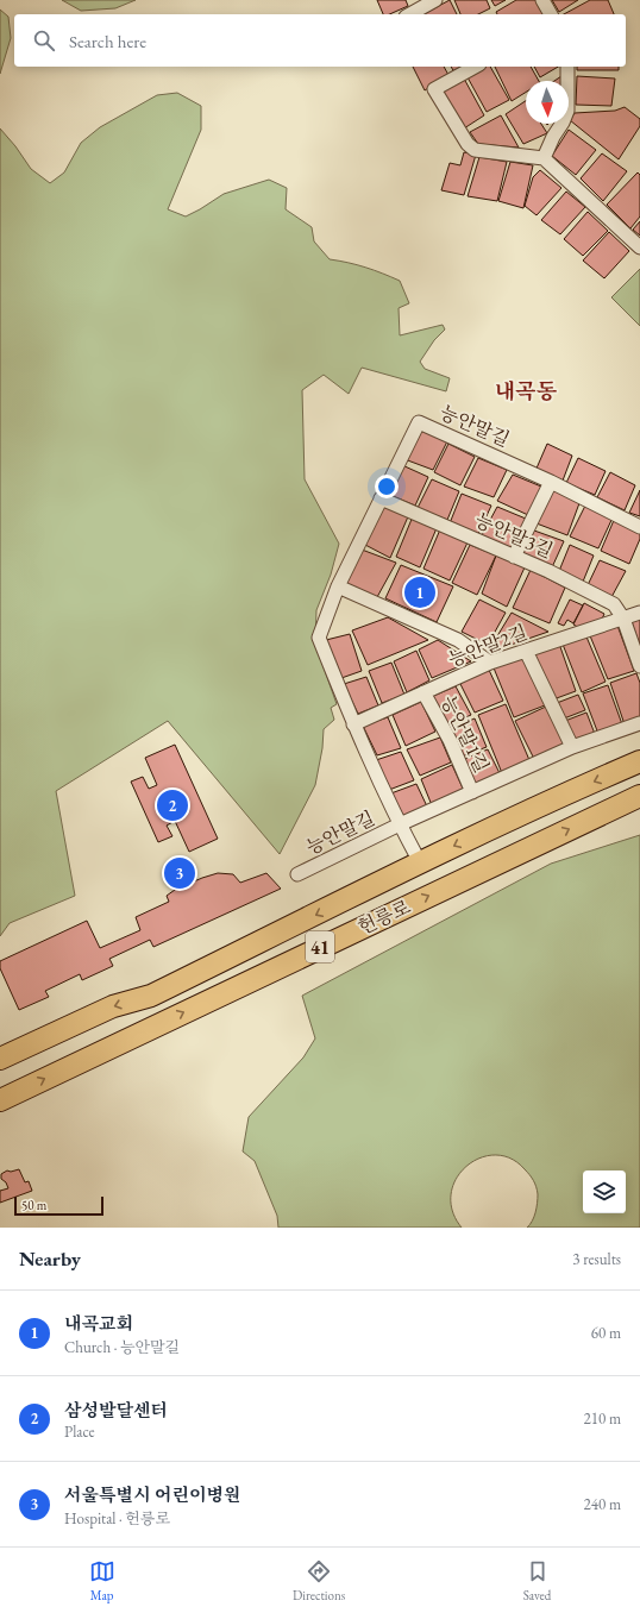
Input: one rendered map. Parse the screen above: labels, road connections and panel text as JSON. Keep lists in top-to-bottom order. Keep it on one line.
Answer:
{"streets":{"main road":["헌릉로","41"],"street":["능안말길","능안말3길","능안말2길","능안말1길"]},"crossings":[["능안말길","능안말3길"],["능안말길","능안말2길"],["능안말길","능안말1길"],["능안말길","헌릉로"],["능안말3길","능안말2길"],["능안말2길","능안말1길"]],"districts":["내곡동"],"scale_bar":"50 m","north":"bottom","page":{"search":"Search here","pins":["1","2","3"],"scale":"50 m","heading":["Nearby","3 results"],"list":[{"mark":"1","name":"내곡교회","note":"Church · 능안말길","value":"60 m"},{"mark":"2","name":"삼성발달센터","note":"Place","value":"210 m"},{"mark":"3","name":"서울특별시 어린이병원","note":"Hospital · 헌릉로","value":"240 m"}],"nav":["Map","Directions","Saved"]}}
